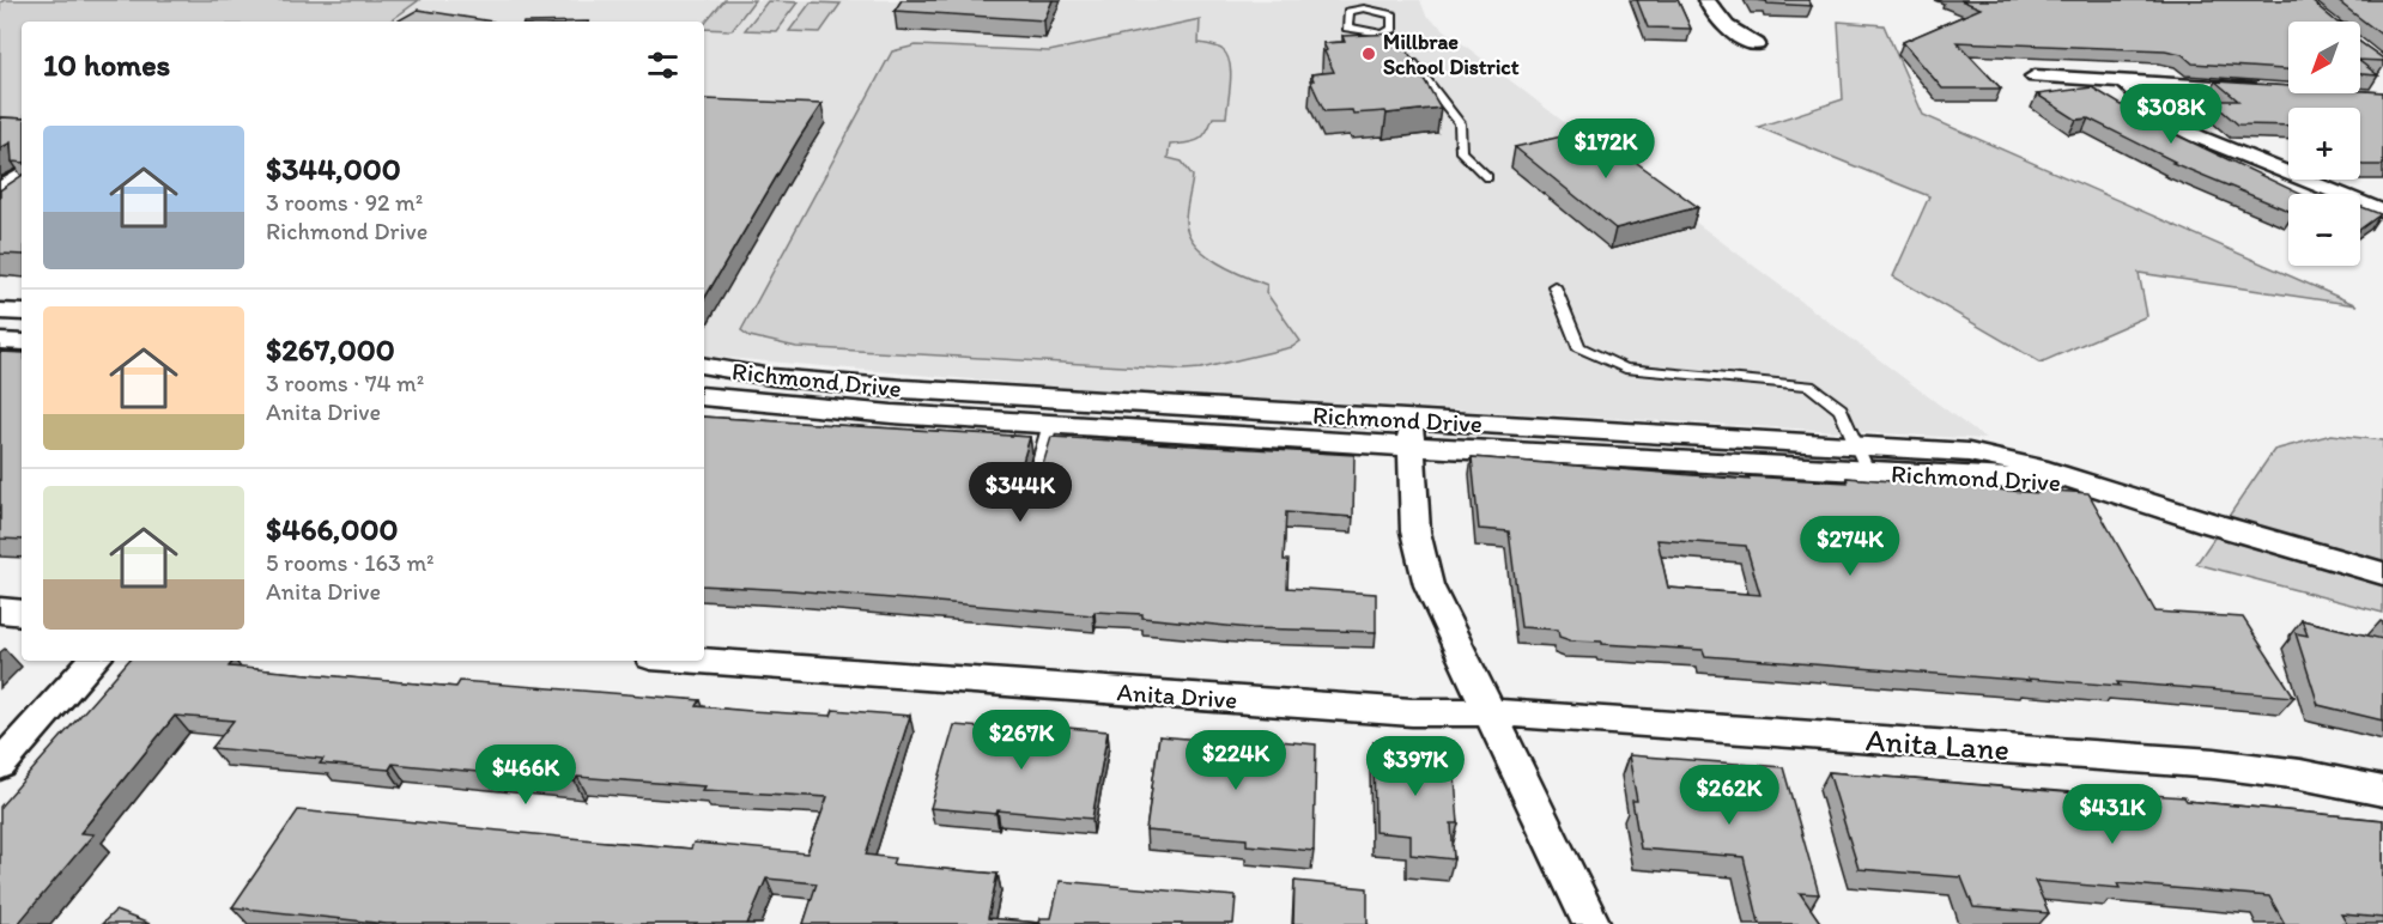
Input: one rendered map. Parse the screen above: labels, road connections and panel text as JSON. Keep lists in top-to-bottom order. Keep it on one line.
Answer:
{"streets":{"street":["Richmond Drive","Anita Drive","Anita Lane"]},"crossings":[["Anita Drive","Anita Lane"]],"places":["Millbrae School District"],"north":"bottom left","page":{"map_buttons":["+","−"],"heading":"10 homes","price":["$308K","$172K","$344K","$274K","$267K","$224K","$397K","$466K","$262K","$431K"],"list":[{"name":"$344,000","note":"3 rooms · 92 m² · Richmond Drive"},{"name":"$267,000","note":"3 rooms · 74 m² · Anita Drive"},{"name":"$466,000","note":"5 rooms · 163 m² · Anita Drive"}]}}
